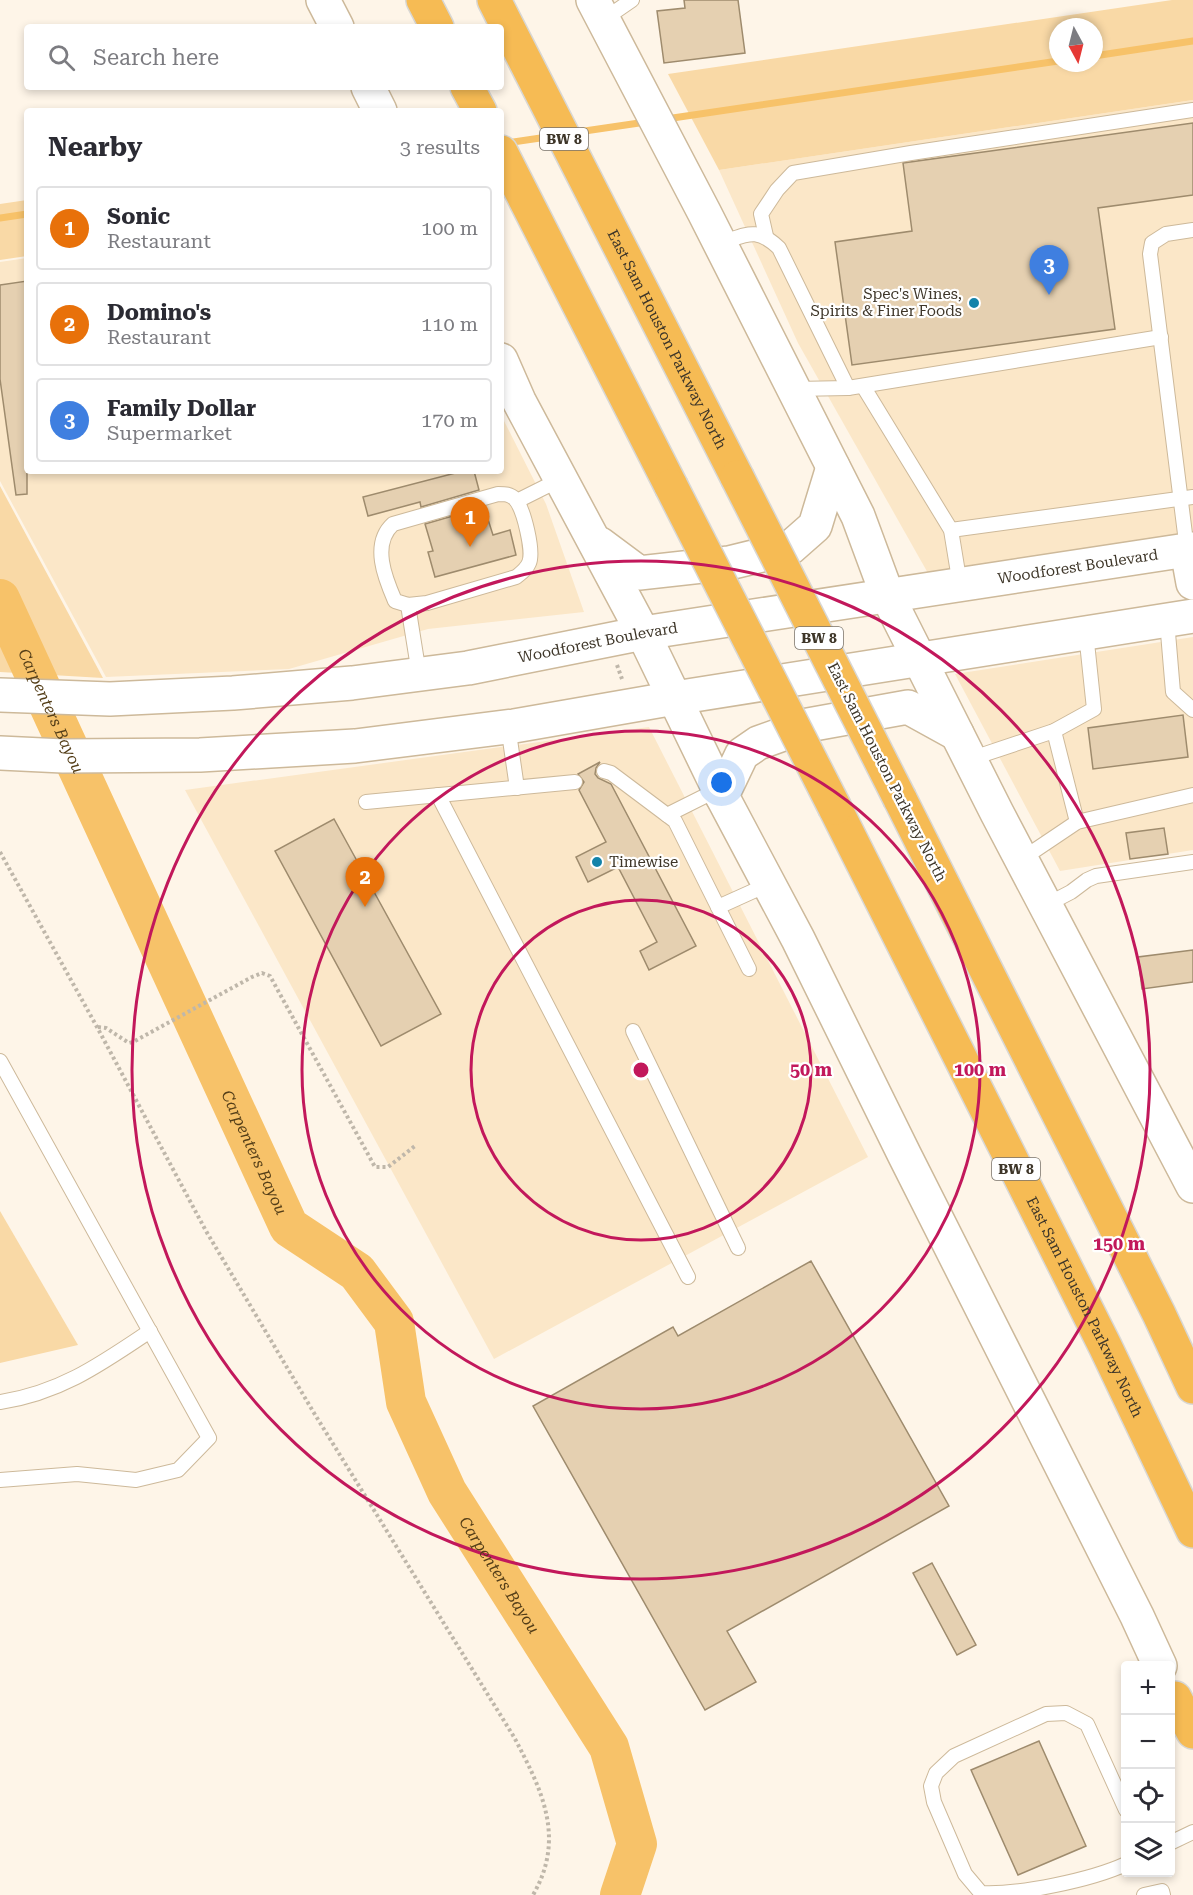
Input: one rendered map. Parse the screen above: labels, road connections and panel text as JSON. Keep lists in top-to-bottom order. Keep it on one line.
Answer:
{"streets":{"highway":["BW 8","East Sam Houston Parkway North"],"main road":["Woodforest Boulevard"]},"water":["Carpenters Bayou"],"places":["Spec's Wines, Spirits & Finer Foods","Timewise"],"north":"bottom","page":{"search":"Search here","heading":["Nearby","3 results"],"list":[{"mark":"1","name":"Sonic","note":"Restaurant","value":"100 m"},{"mark":"2","name":"Domino's","note":"Restaurant","value":"110 m"},{"mark":"3","name":"Family Dollar","note":"Supermarket","value":"170 m"}],"pins":["3","1","2"],"map_buttons":["+","−"]},"rings":["50 m","100 m","150 m"]}
